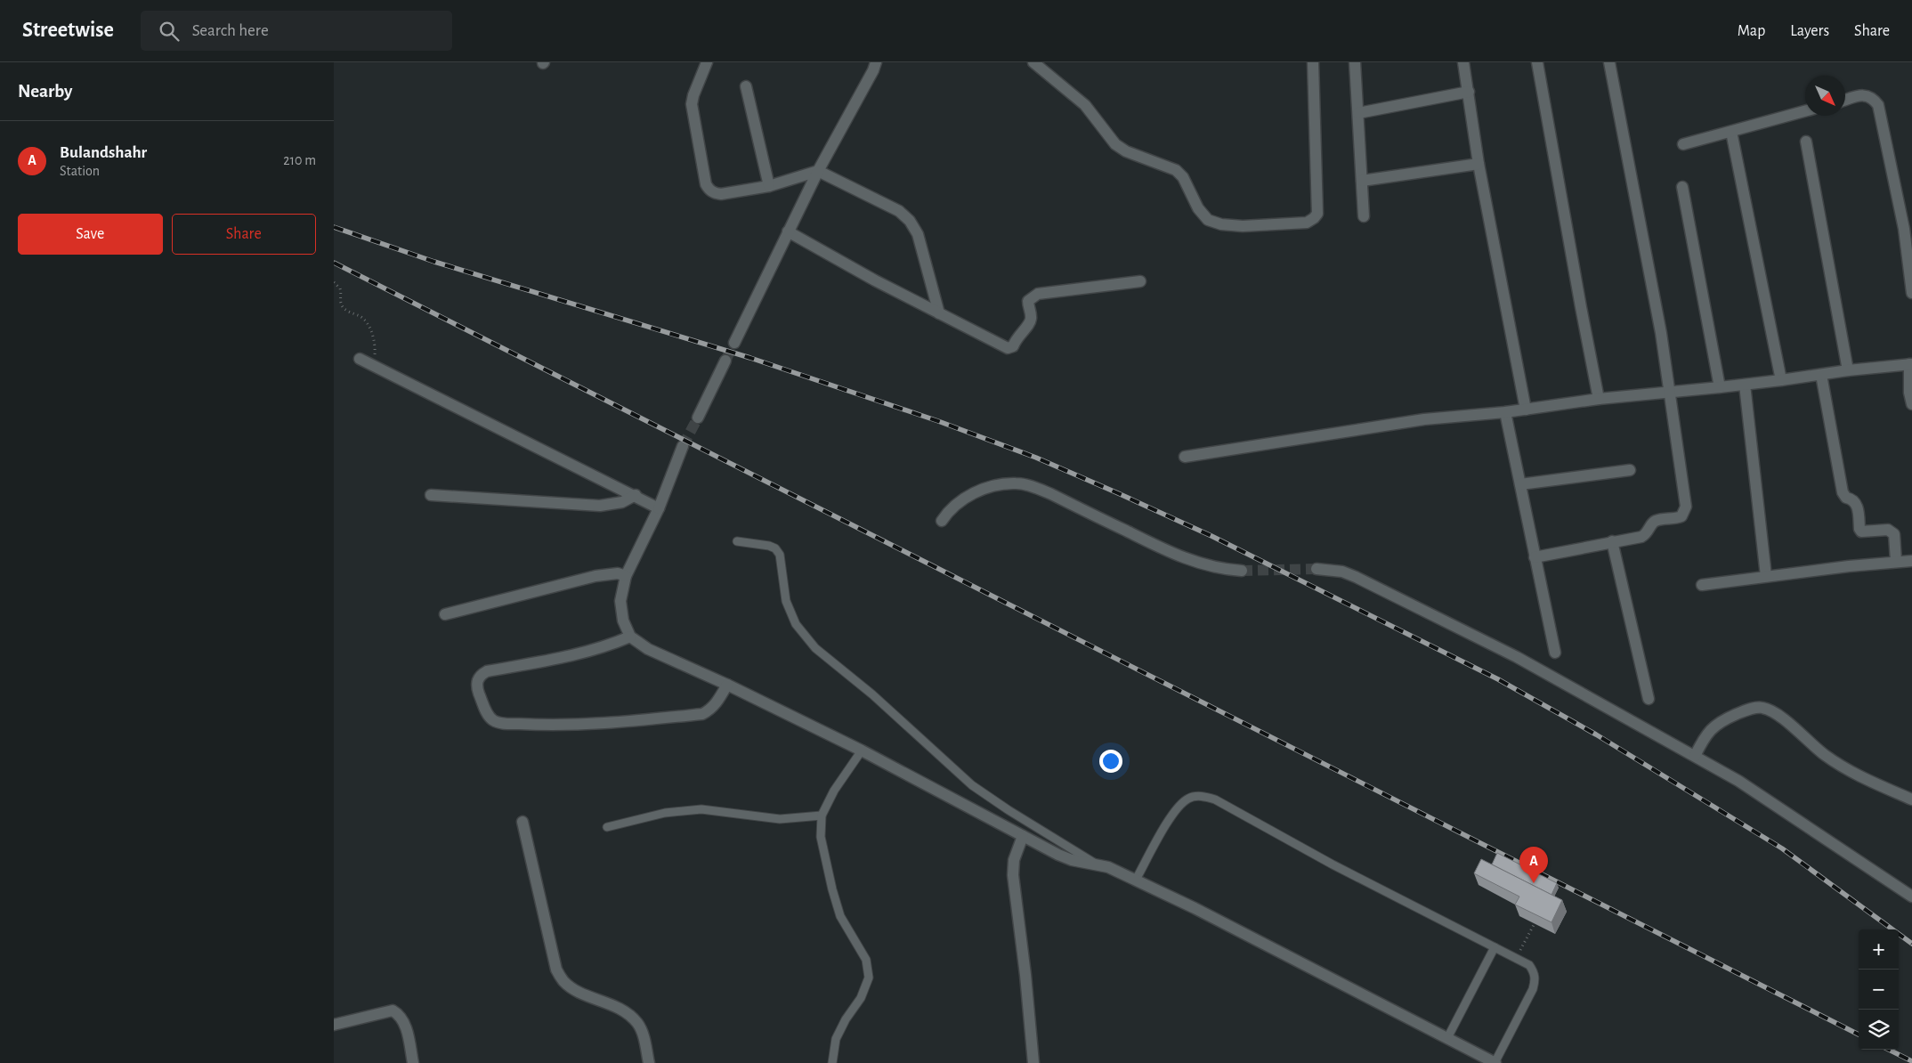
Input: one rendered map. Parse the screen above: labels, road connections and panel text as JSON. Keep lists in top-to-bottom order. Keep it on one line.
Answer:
{"north":"bottom right","page":{"header":"Streetwise","search":"Search here","nav":["Map","Layers","Share"],"heading":"Nearby","list":[{"mark":"A","name":"Bulandshahr","note":"Station","value":"210 m"}],"buttons":["Save","Share"],"pins":"A","map_buttons":["+","−"]}}
